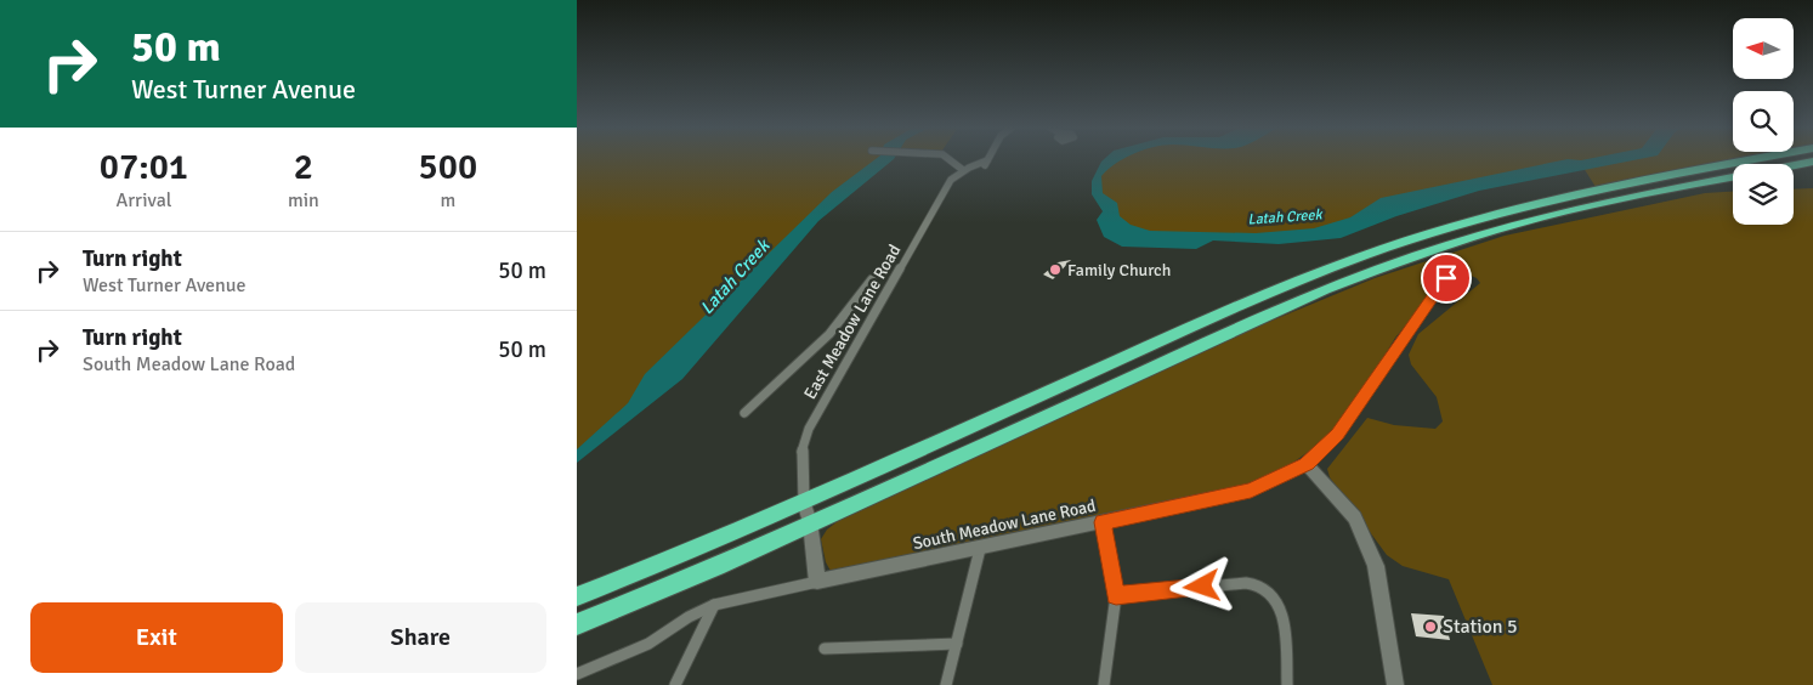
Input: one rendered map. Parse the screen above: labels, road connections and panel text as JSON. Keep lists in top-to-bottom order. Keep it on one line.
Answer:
{"streets":{"street":["East Meadow Lane Road","South Meadow Lane Road"]},"water":["Latah Creek"],"places":["Family Church","Station 5"],"north":"left","page":{"turn":["50 m","West Turner Avenue"],"eta":["07:01","Arrival","2","min","500","m"],"list":[{"name":"Turn right","note":"West Turner Avenue","value":"50 m"},{"name":"Turn right","note":"South Meadow Lane Road","value":"50 m"}],"buttons":["Exit","Share"]}}
